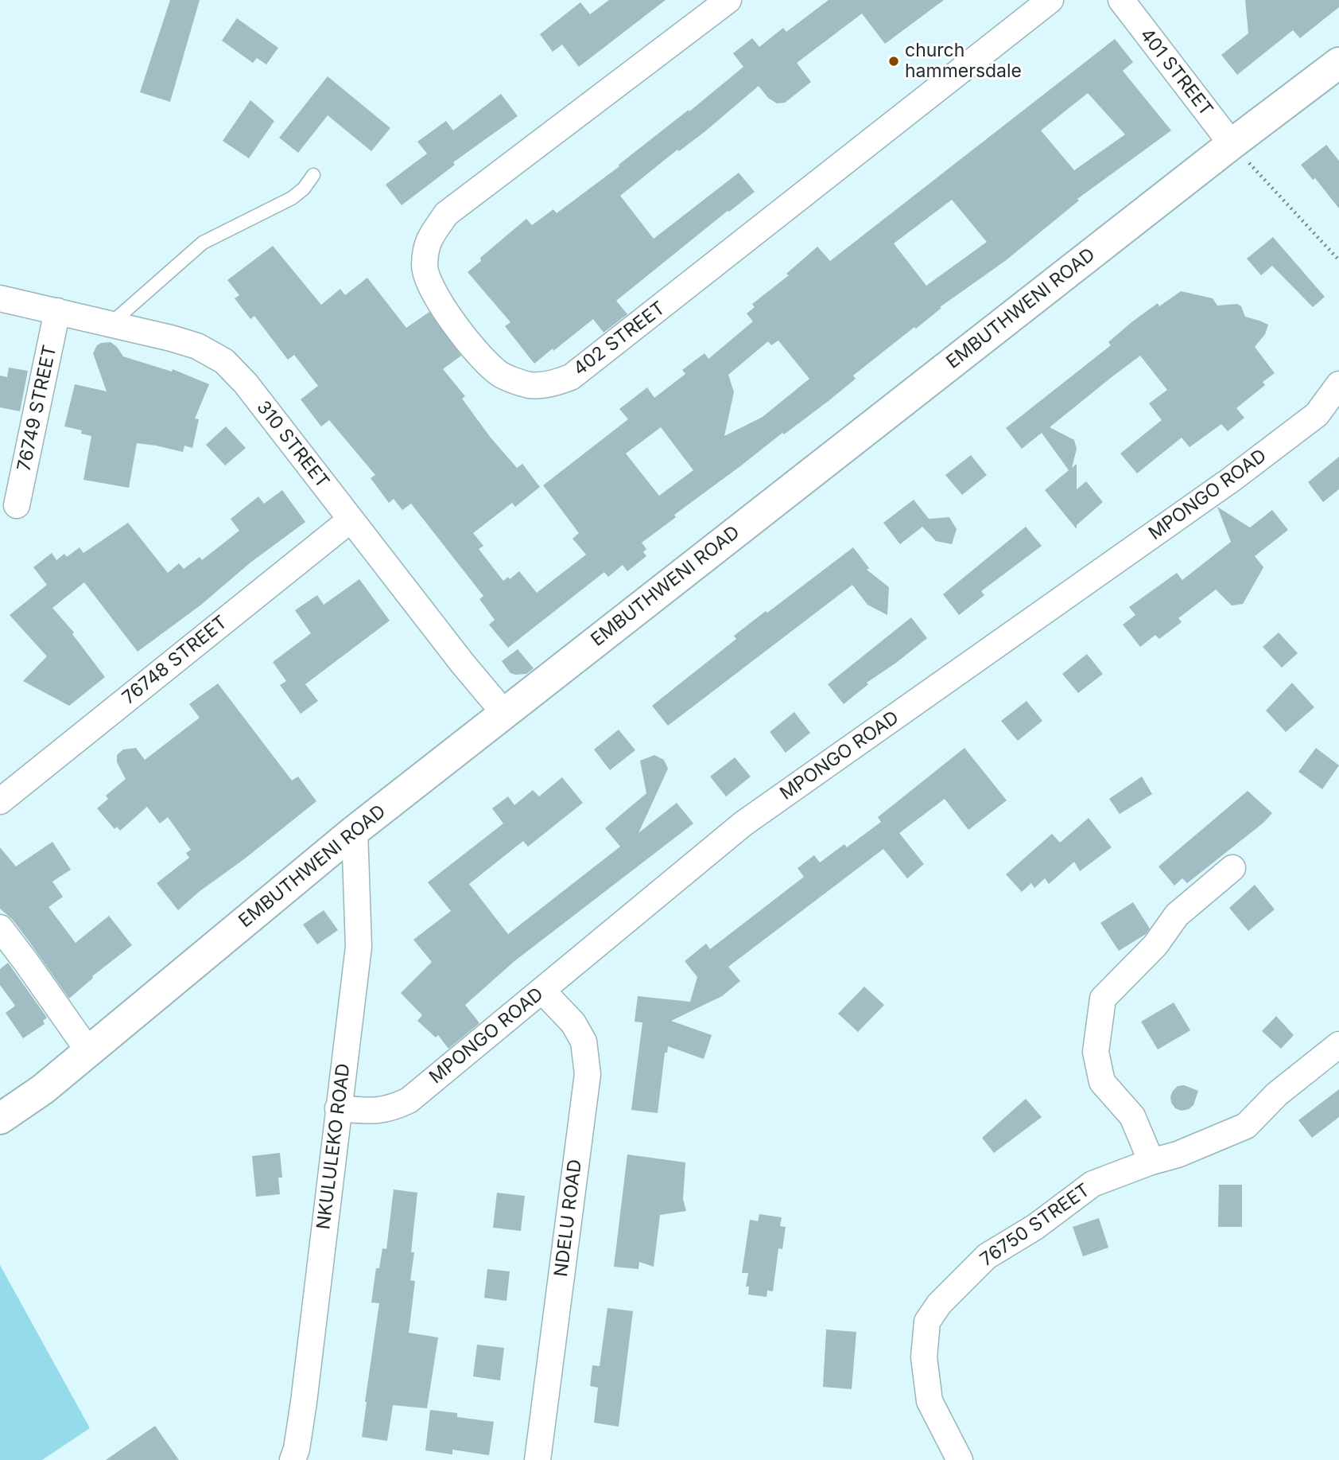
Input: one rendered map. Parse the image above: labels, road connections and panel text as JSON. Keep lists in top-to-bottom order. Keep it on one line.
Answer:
{"streets":{"street":["401 STREET","EMBUTHWENI ROAD","402 STREET","76749 STREET","310 STREET","MPONGO ROAD","76748 STREET","NKULULEKO ROAD","NDELU ROAD","76750 STREET"]},"crossings":[["401 STREET","EMBUTHWENI ROAD"],["EMBUTHWENI ROAD","310 STREET"],["EMBUTHWENI ROAD","NKULULEKO ROAD"],["76749 STREET","310 STREET"],["310 STREET","76748 STREET"],["MPONGO ROAD","NKULULEKO ROAD"],["MPONGO ROAD","NDELU ROAD"]],"places":["church hammersdale"]}
